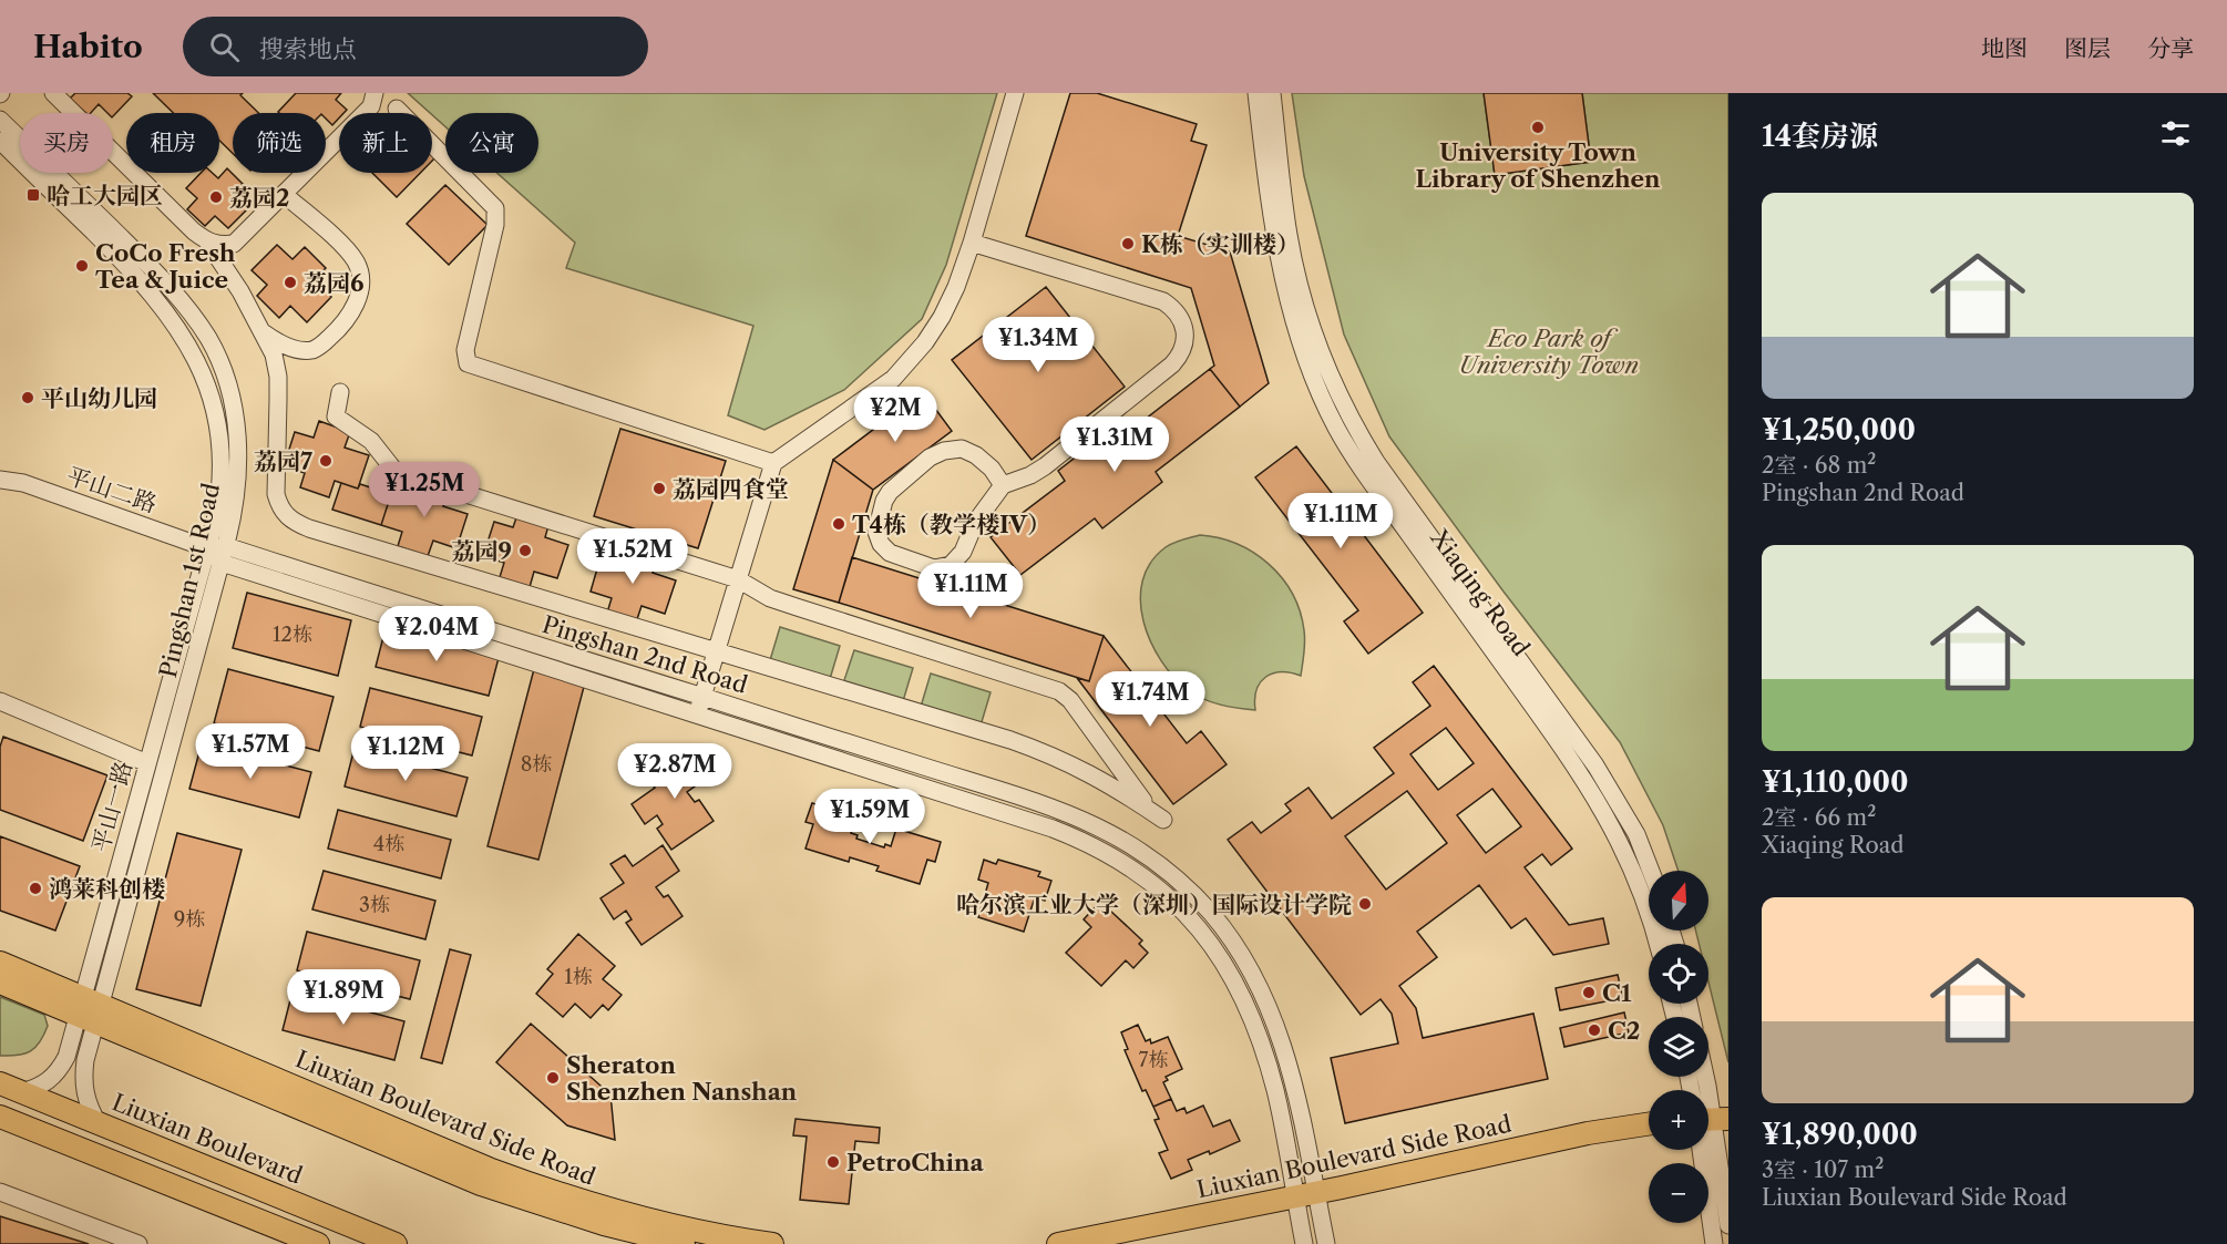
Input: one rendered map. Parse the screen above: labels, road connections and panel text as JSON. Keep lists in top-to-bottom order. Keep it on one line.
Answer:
{"streets":{"main road":["Liuxian Boulevard Side Road","Liuxian Boulevard"],"street":["平山二路","Pingshan 1st Road","Xiaqing Road","Pingshan 2nd Road","平山一路"]},"crossings":[["平山二路","Pingshan 1st Road"],["平山二路","Pingshan 2nd Road"],["平山二路","平山一路"],["Pingshan 1st Road","Pingshan 2nd Road"],["Pingshan 1st Road","平山一路"],["Pingshan 1st Road","Liuxian Boulevard Side Road"],["Pingshan 1st Road","Liuxian Boulevard"],["Pingshan 2nd Road","平山一路"],["Pingshan 2nd Road","Liuxian Boulevard Side Road"],["平山一路","Liuxian Boulevard Side Road"],["平山一路","Liuxian Boulevard"]],"parks":["Eco Park of University Town"],"places":{"other":["University Town Library of Shenzhen","荔园2","K栋（实训楼）","CoCo Fresh Tea & Juice","荔园6","平山幼儿园","荔园7","荔园四食堂","T4栋（教学楼IV）","荔园9","鸿莱科创楼","哈尔滨工业大学（深圳）国际设计学院","C1","C2","Sheraton Shenzhen Nanshan","PetroChina"],"transit":["哈工大园区"]},"house_numbers":["12栋","8栋","4栋","3栋","9栋","1栋","7栋"],"north":"top","page":{"header":"Habito","search":"搜索地点","nav":["地图","图层","分享"],"heading":"14套房源","chip":["买房","租房","筛选","新上","公寓"],"list":[{"name":"¥1,250,000","note":"2室 · 68 m² · Pingshan 2nd Road"},{"name":"¥1,110,000","note":"2室 · 66 m² · Xiaqing Road"},{"name":"¥1,890,000","note":"3室 · 107 m² · Liuxian Boulevard Side Road"}],"price":["¥1.34M","¥2M","¥1.31M","¥1.25M","¥1.11M","¥1.52M","¥1.11M","¥2.04M","¥1.74M","¥1.57M","¥1.12M","¥2.87M","¥1.59M","¥1.89M"],"map_buttons":["+","−"]}}
